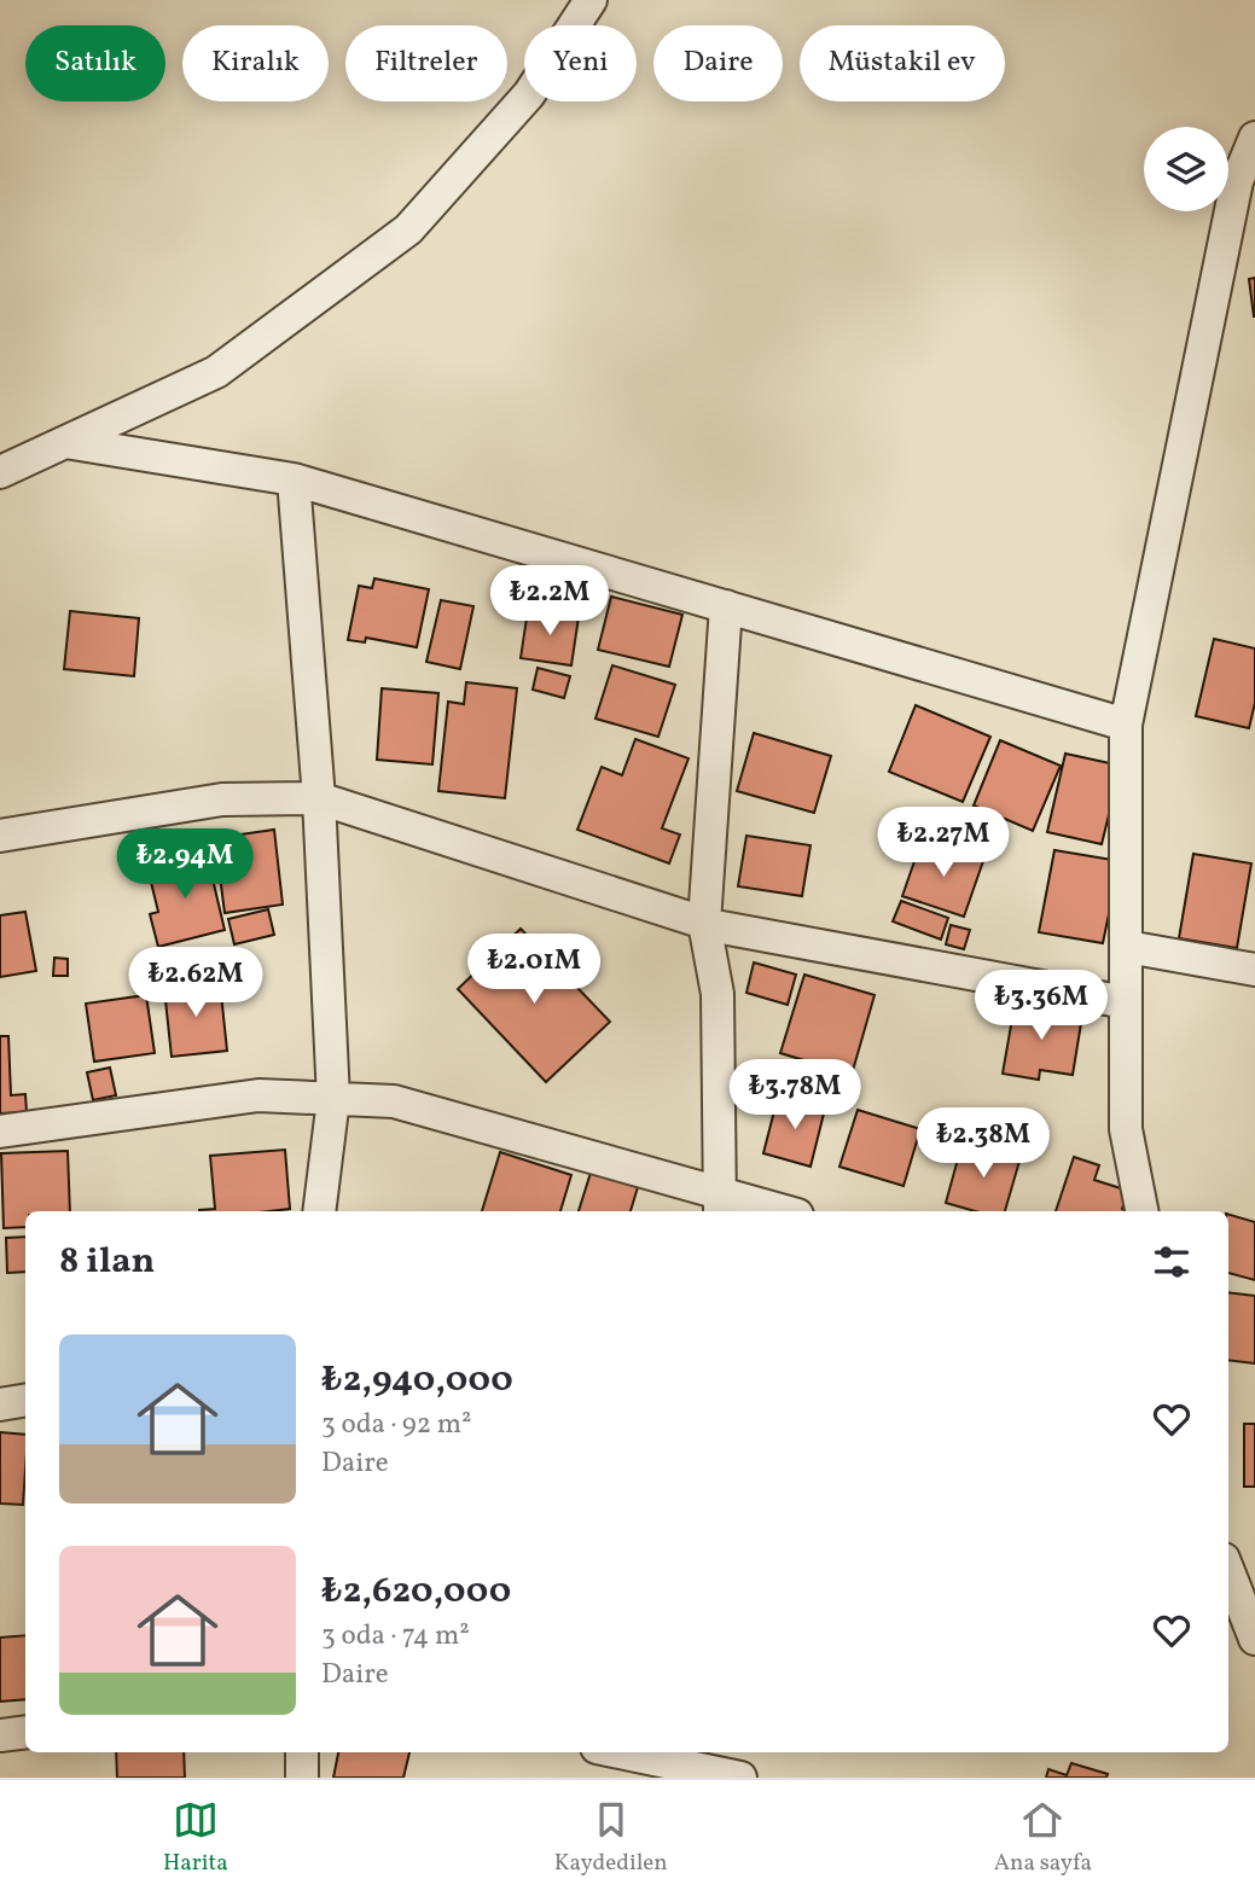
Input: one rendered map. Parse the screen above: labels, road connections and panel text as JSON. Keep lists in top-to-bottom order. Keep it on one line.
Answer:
{"page":{"chip":["Satılık","Kiralık","Filtreler","Yeni","Daire","Müstakil ev"],"price":["₺2.2M","₺2.27M","₺2.94M","₺2.01M","₺2.62M","₺3.36M","₺3.78M","₺2.38M"],"heading":"8 ilan","list":[{"name":"₺2,940,000","note":"3 oda · 92 m² · Daire"},{"name":"₺2,620,000","note":"3 oda · 74 m² · Daire"}],"tabs":["Harita","Kaydedilen","Ana sayfa"]}}
